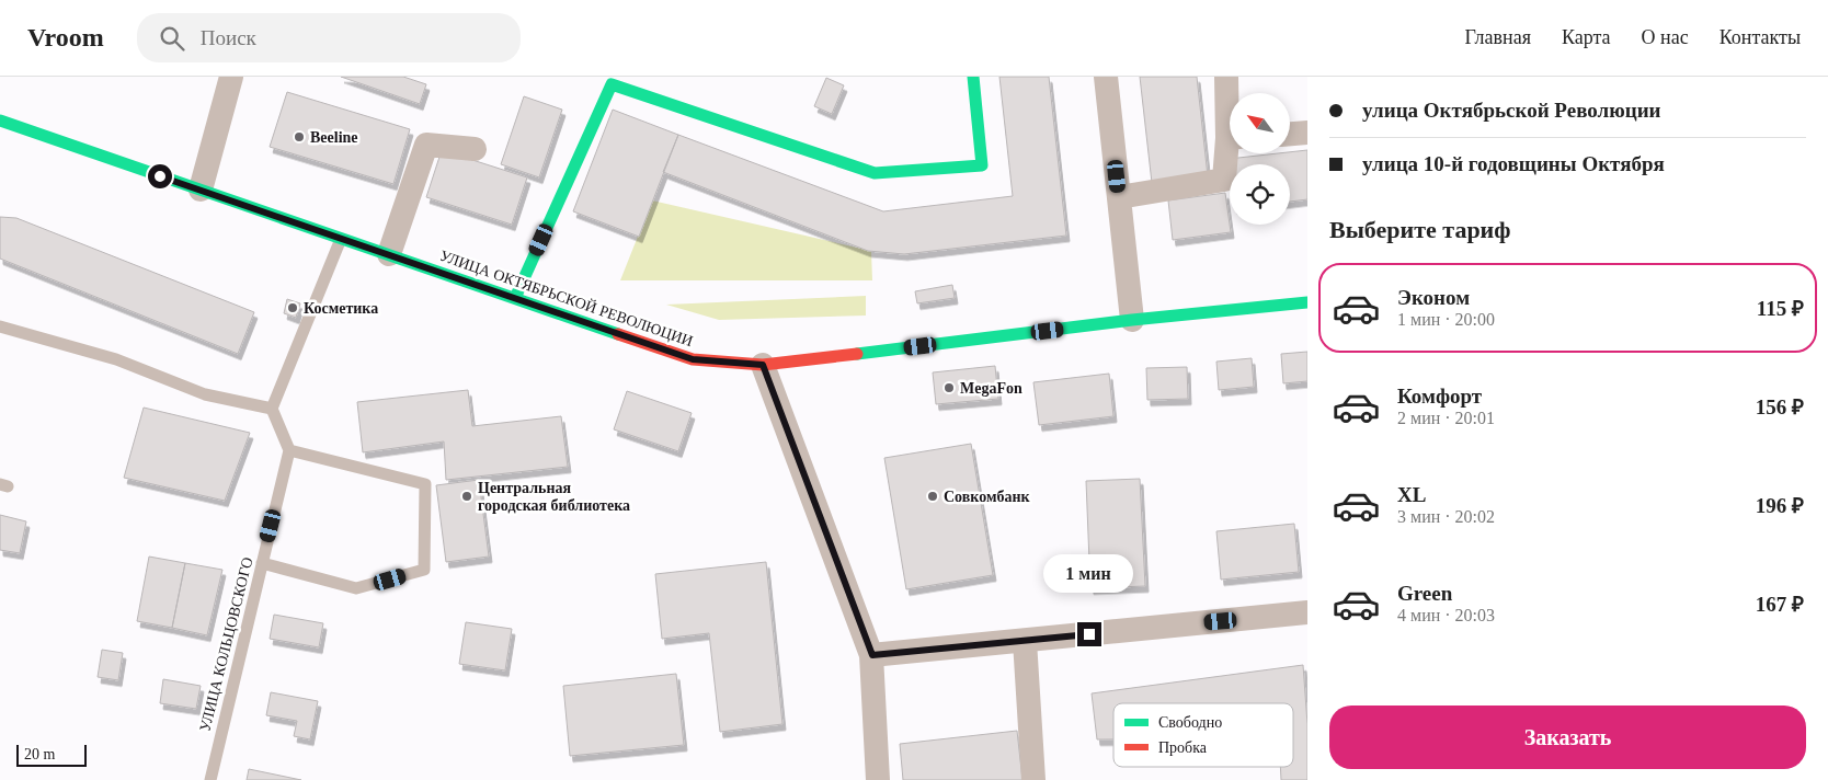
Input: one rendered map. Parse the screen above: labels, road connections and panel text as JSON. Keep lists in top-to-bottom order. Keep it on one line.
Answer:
{"streets":{"main road":["УЛИЦА ОКТЯБРЬСКОЙ РЕВОЛЮЦИИ"],"lane":["УЛИЦА КОЛЬЦОВСКОГО"]},"places":["Beeline","Косметика","MegaFon","Центральная городская библиотека","Совкомбанк"],"legend":["Свободно","Пробка"],"scale_bar":"20 m","north":"top left","page":{"header":"Vroom","search":"Поиск","nav":["Главная","Карта","О нас","Контакты"],"banner":["улица Октябрьской Революции","улица 10-й годовщины Октября"],"heading":"Выберите тариф","list":[{"name":"Эконом","note":"1 мин · 20:00","value":"115 ₽"},{"name":"Комфорт","note":"2 мин · 20:01","value":"156 ₽"},{"name":"XL","note":"3 мин · 20:02","value":"196 ₽"},{"name":"Green","note":"4 мин · 20:03","value":"167 ₽"}],"bubble":"1 мин","buttons":"Заказать","scale":"20 m"}}
